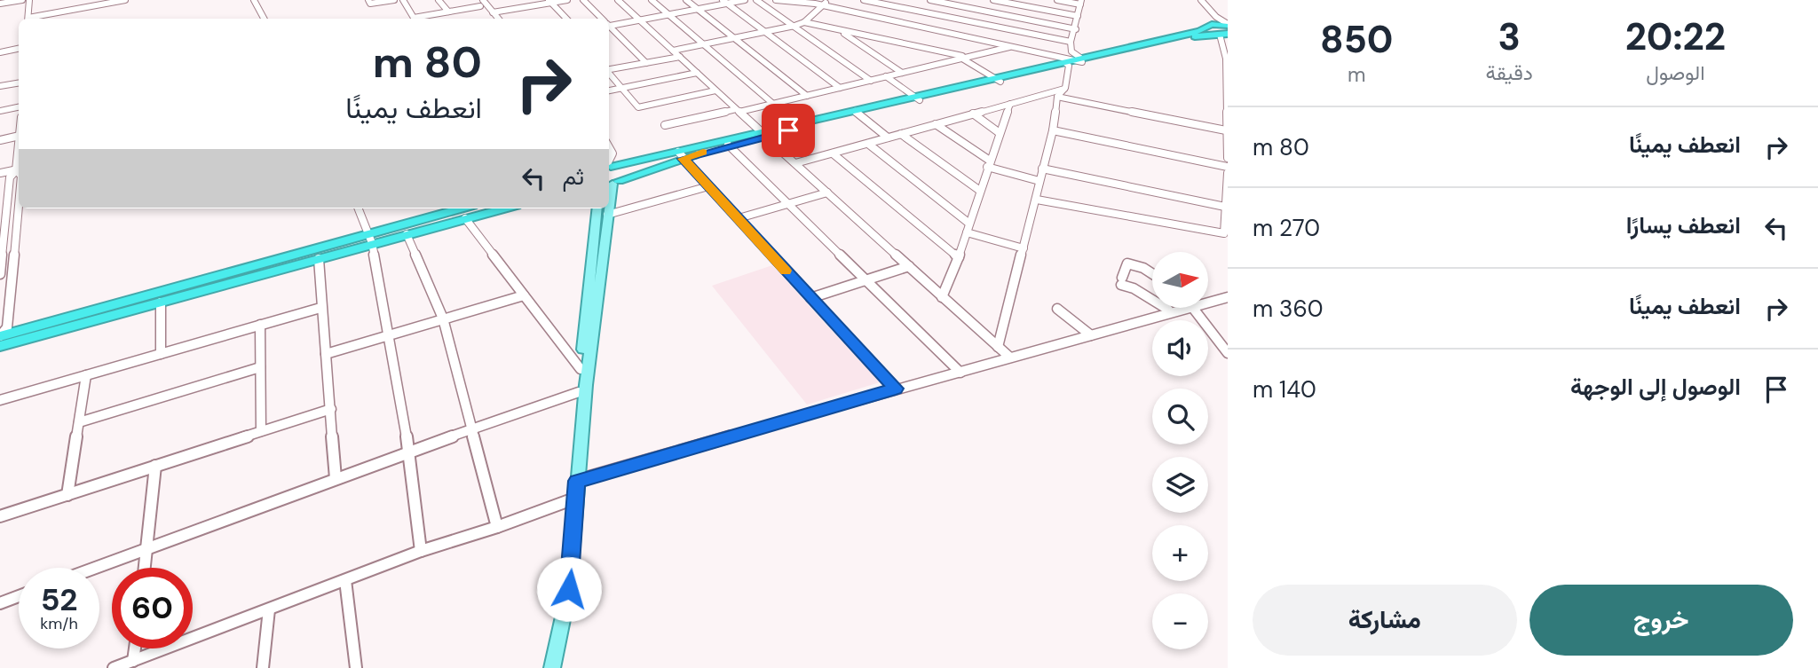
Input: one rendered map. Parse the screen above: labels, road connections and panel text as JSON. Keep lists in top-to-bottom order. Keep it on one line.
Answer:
{"north":"right","page":{"eta":["20:22","الوصول","3","دقيقة","850","m"],"turn":["80 m","انعطف يمينًا"],"list":[{"name":"انعطف يمينًا","value":"80 m"},{"name":"انعطف يسارًا","value":"270 m"},{"name":"انعطف يمينًا","value":"360 m"},{"name":"الوصول إلى الوجهة","value":"140 m"}],"then":"ثم","map_buttons":["+","−"],"speed":"52 km/h","limit":"60","buttons":["خروج","مشاركة"]}}
